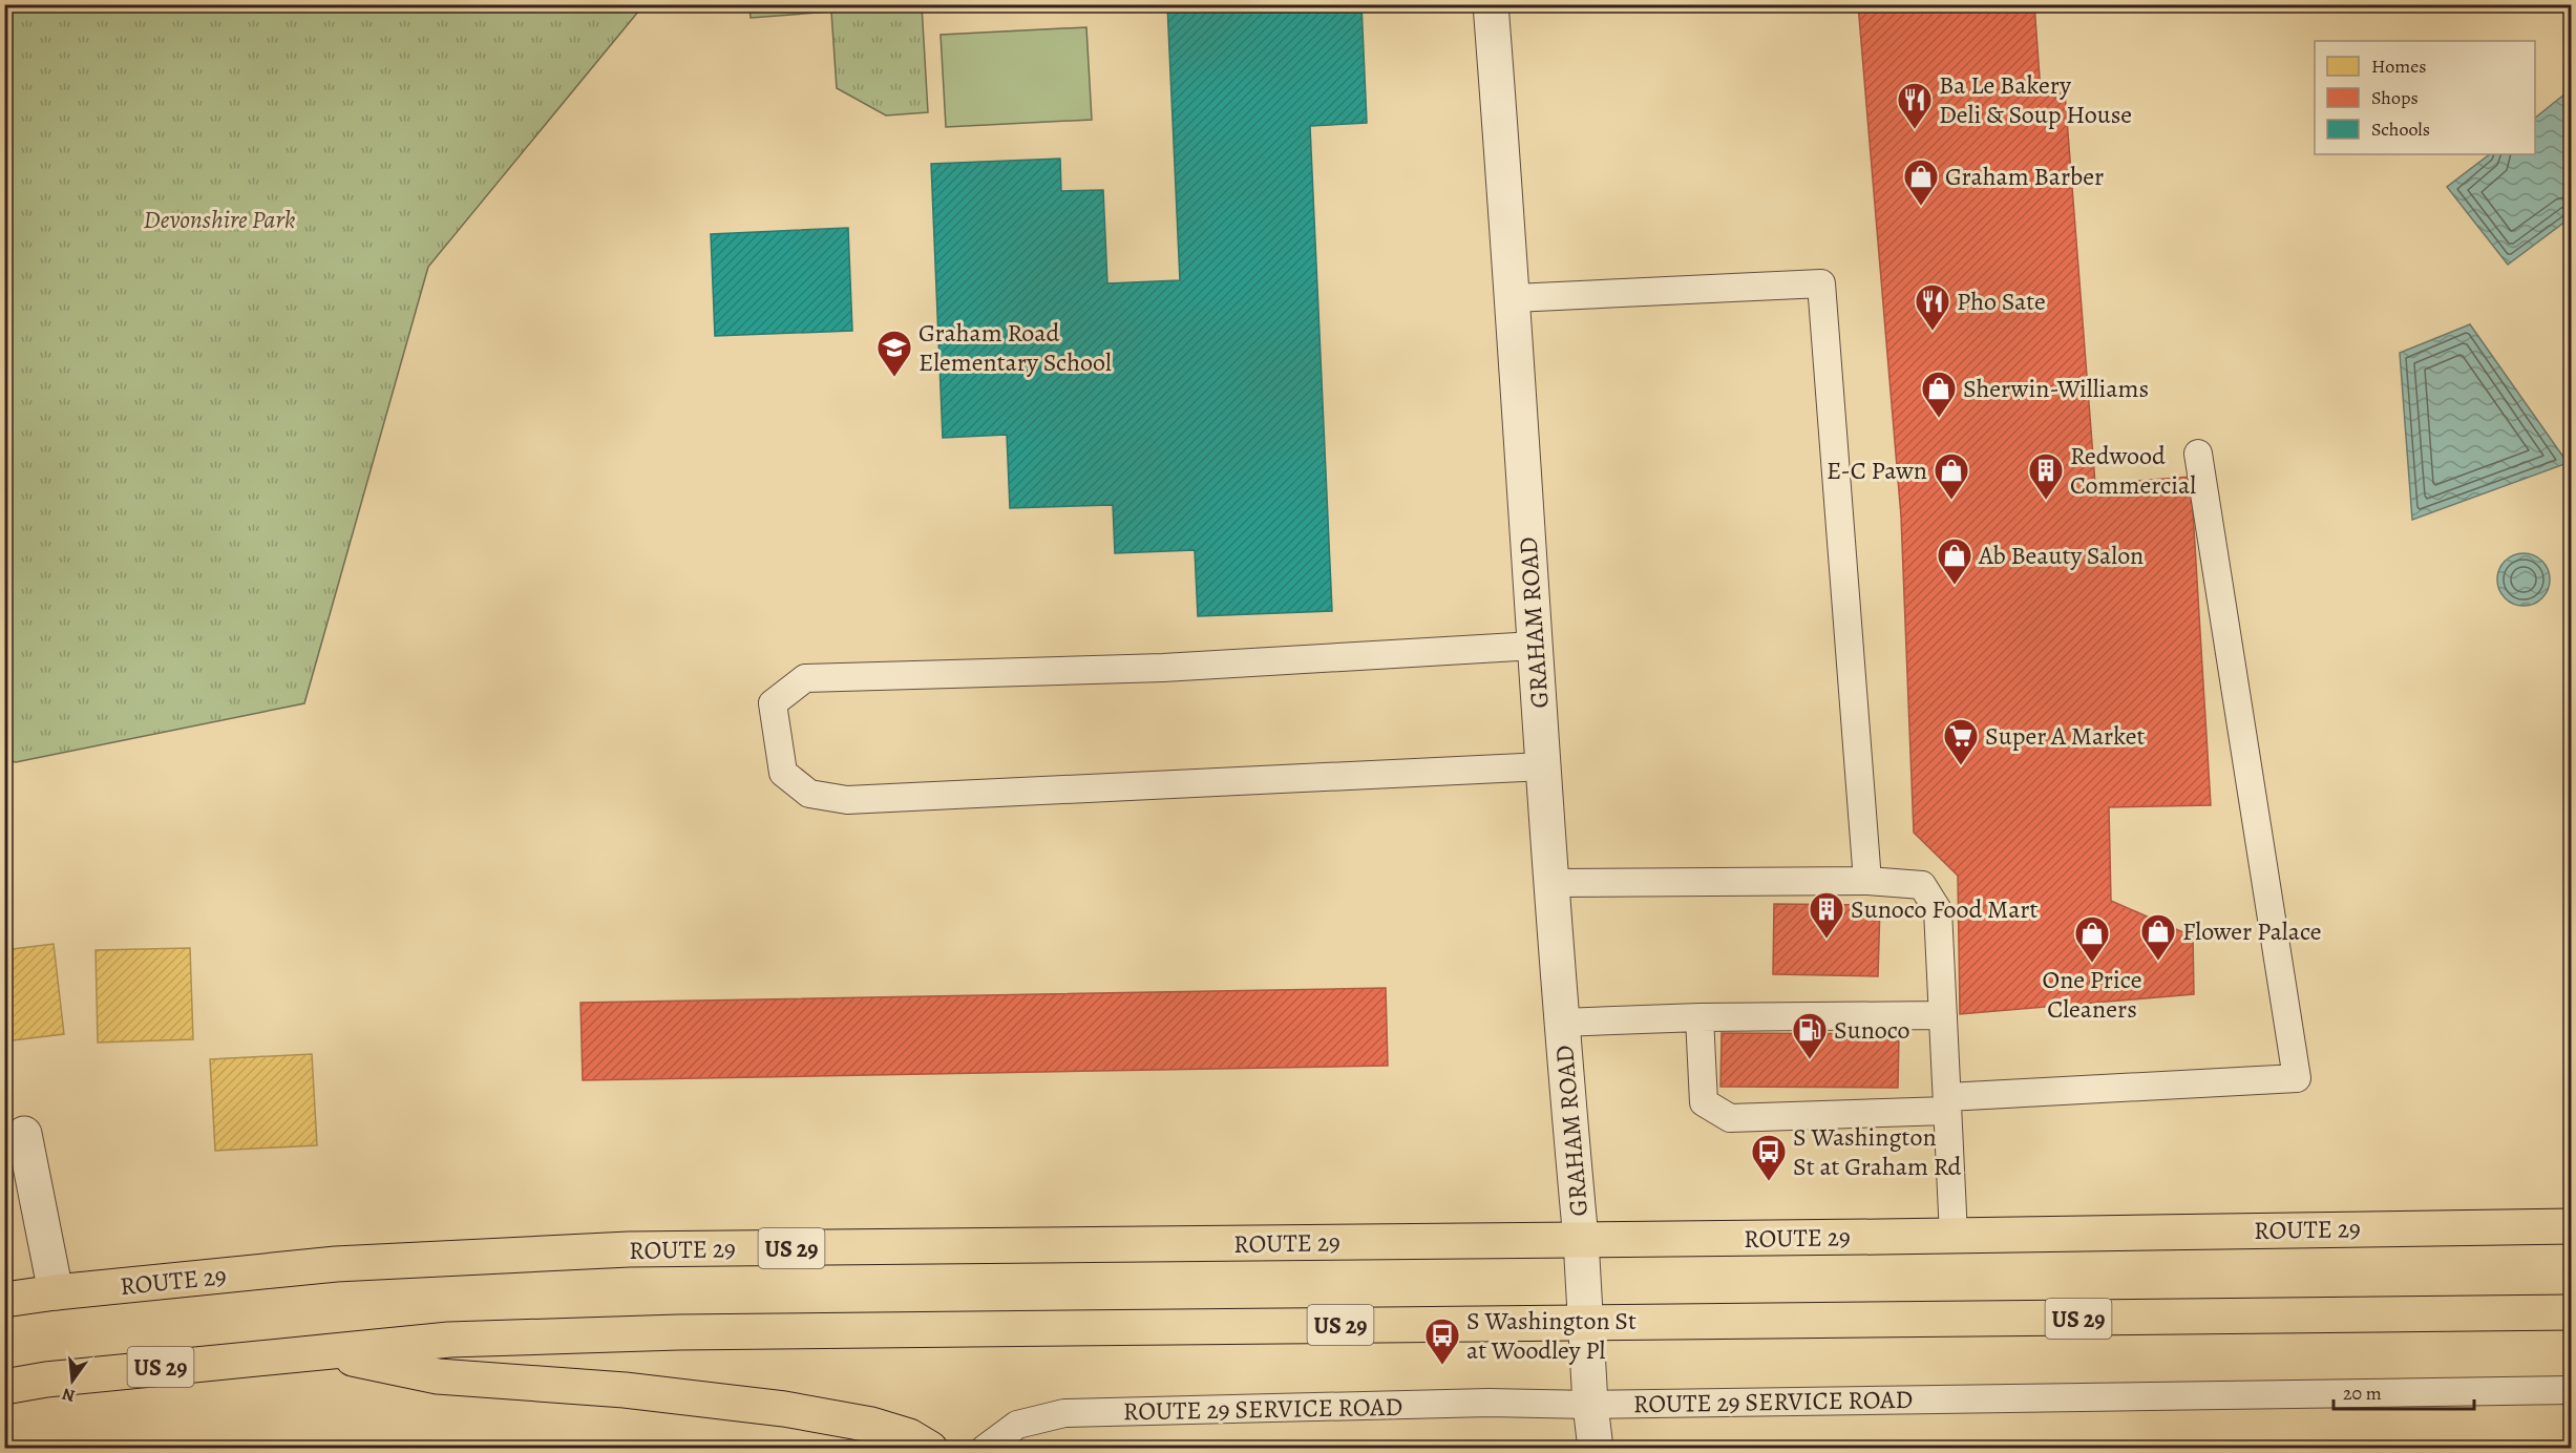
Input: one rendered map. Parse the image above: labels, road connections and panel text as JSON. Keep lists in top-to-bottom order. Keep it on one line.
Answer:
{"streets":{"main road":["ROUTE 29","US 29"],"street":["GRAHAM ROAD"],"lane":["ROUTE 29 SERVICE ROAD"]},"crossings":[["GRAHAM ROAD","ROUTE 29"],["GRAHAM ROAD","US 29"],["GRAHAM ROAD","ROUTE 29 SERVICE ROAD"]],"parks":["Devonshire Park"],"places":{"restaurant":["Ba Le Bakery Deli & Soup House","Pho Sate"],"shop":["Graham Barber","Sherwin-Williams","E-C Pawn","Ab Beauty Salon","Flower Palace","One Price Cleaners"],"school or university":["Graham Road Elementary School"],"building":["Redwood Commercial","Sunoco Food Mart"],"supermarket":["Super A Market"],"fuel station":["Sunoco"],"bus stop":["S Washington St at Graham Rd","S Washington St at Woodley Pl"]},"legend":["Homes","Shops","Schools"],"scale_bar":"20 m","north":"bottom"}
